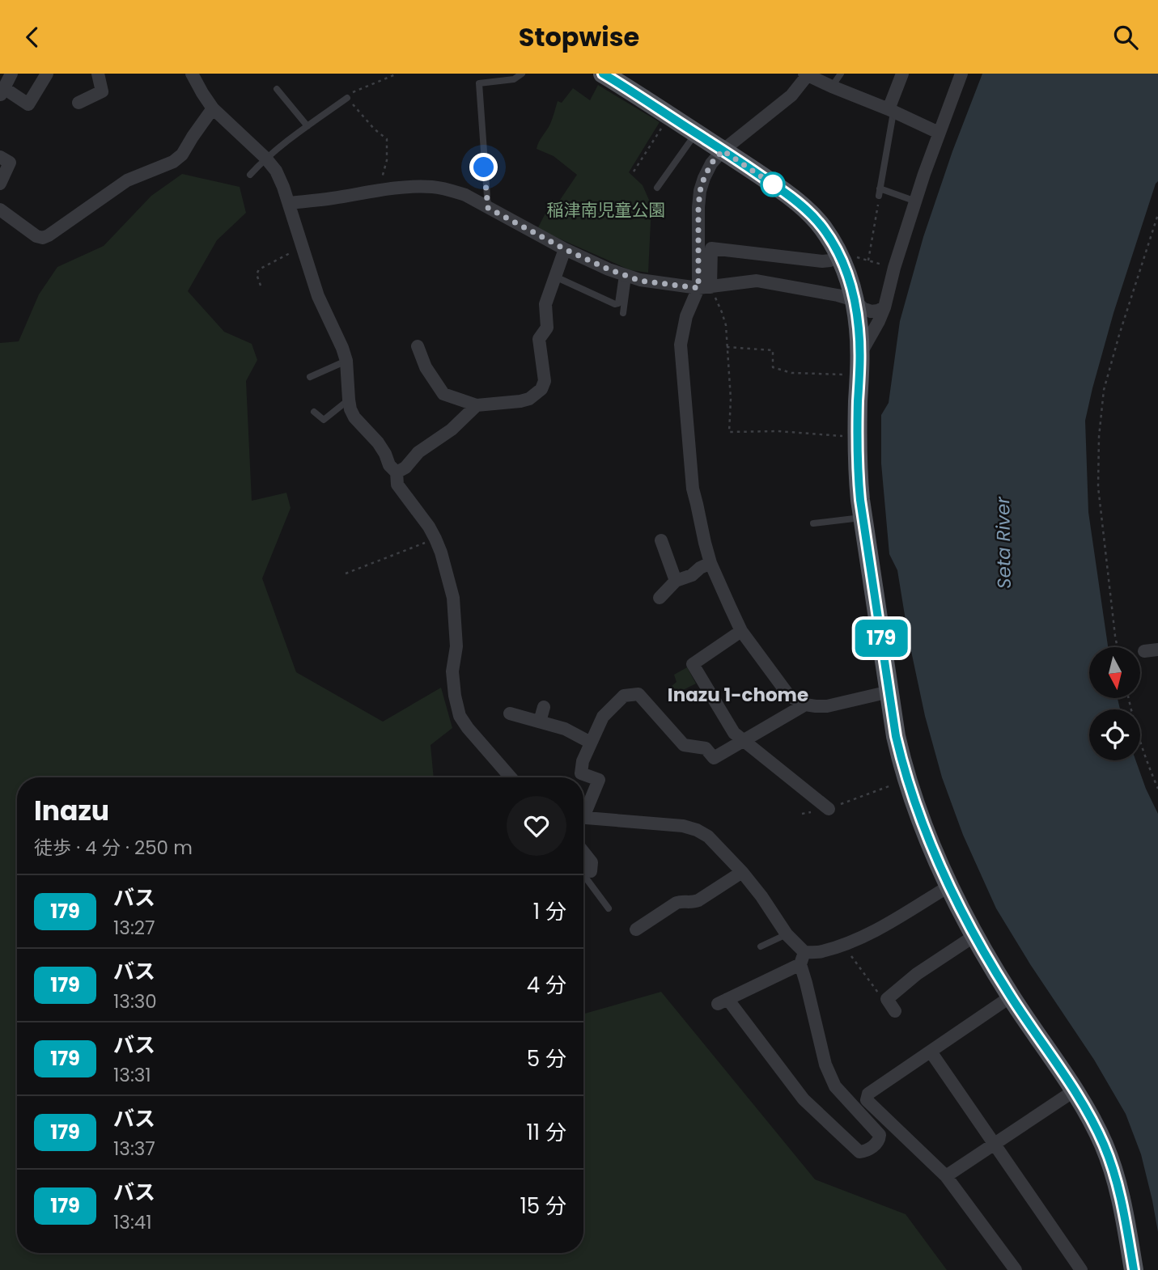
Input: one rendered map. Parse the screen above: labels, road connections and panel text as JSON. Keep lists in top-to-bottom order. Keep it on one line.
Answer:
{"districts":["Inazu 1-chome"],"water":["Seta River"],"parks":["稲津南児童公園"],"lines":["bus line 179"],"north":"bottom","page":{"header":"Stopwise","on_map":"179","heading":["Inazu","徒歩 · 4 分 · 250 m"],"list":[{"mark":"179","name":"バス","note":"13:27","value":"1 分"},{"mark":"179","name":"バス","note":"13:30","value":"4 分"},{"mark":"179","name":"バス","note":"13:31","value":"5 分"},{"mark":"179","name":"バス","note":"13:37","value":"11 分"},{"mark":"179","name":"バス","note":"13:41","value":"15 分"}]}}
